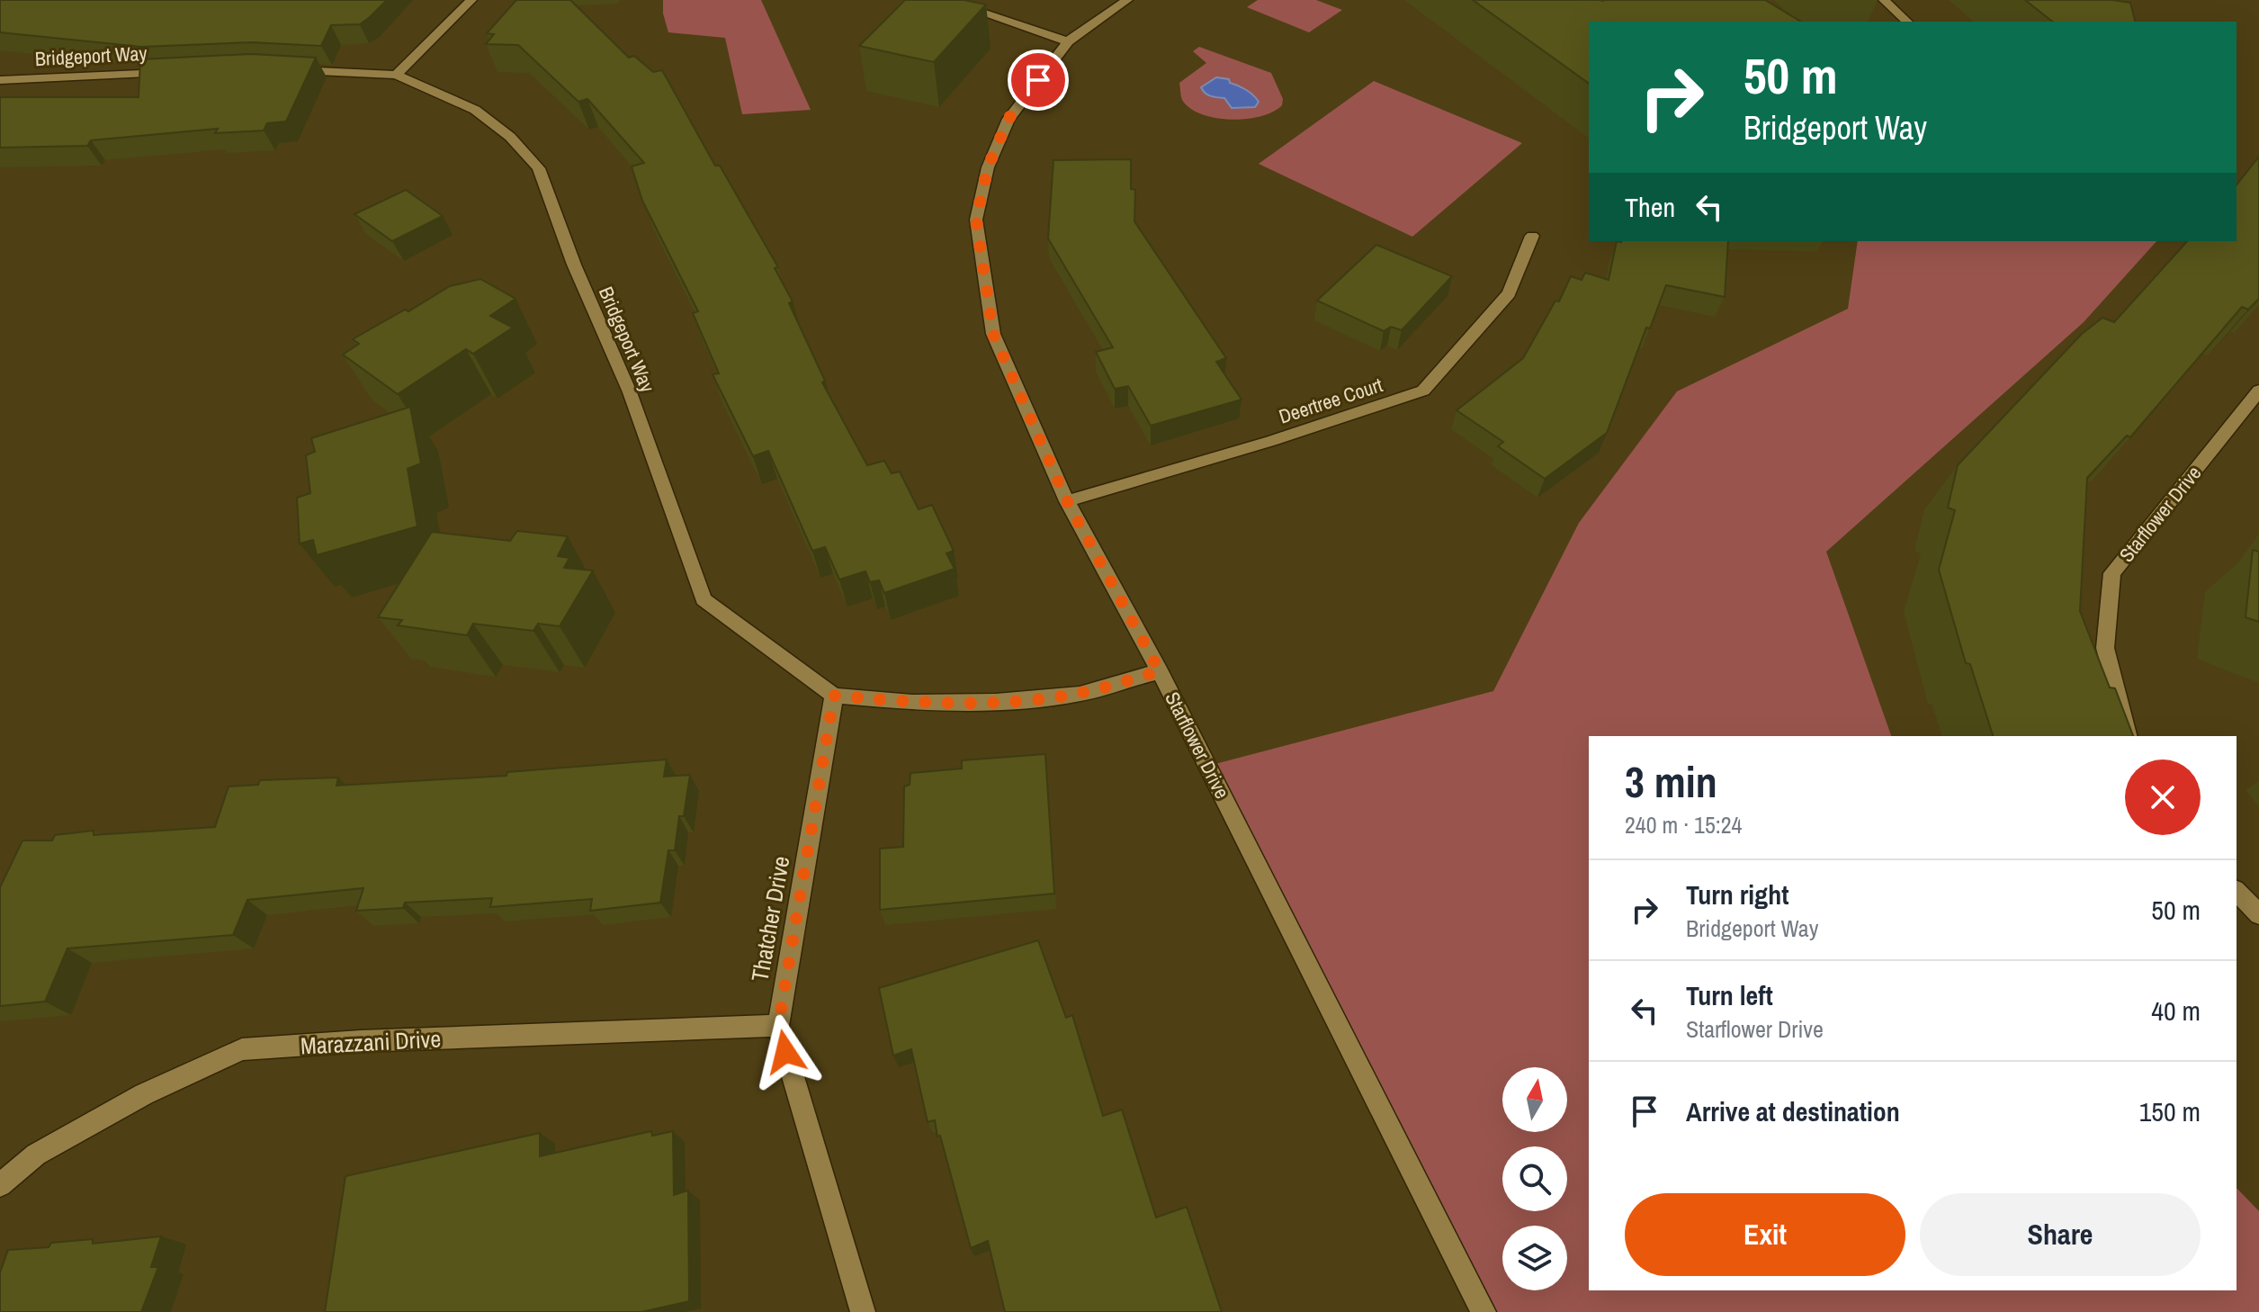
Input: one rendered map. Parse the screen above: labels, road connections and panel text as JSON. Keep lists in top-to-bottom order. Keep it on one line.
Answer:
{"streets":{"street":["Bridgeport Way","Deertree Court","Starflower Drive","Thatcher Drive","Marazzani Drive"]},"crossings":[["Bridgeport Way","Thatcher Drive"],["Deertree Court","Starflower Drive"],["Thatcher Drive","Marazzani Drive"]],"north":"top","page":{"turn":["50 m","Bridgeport Way"],"then":"Then","heading":["3 min","240 m · 15:24"],"list":[{"name":"Turn right","note":"Bridgeport Way","value":"50 m"},{"name":"Turn left","note":"Starflower Drive","value":"40 m"},{"name":"Arrive at destination","value":"150 m"}],"buttons":["Exit","Share"]}}
